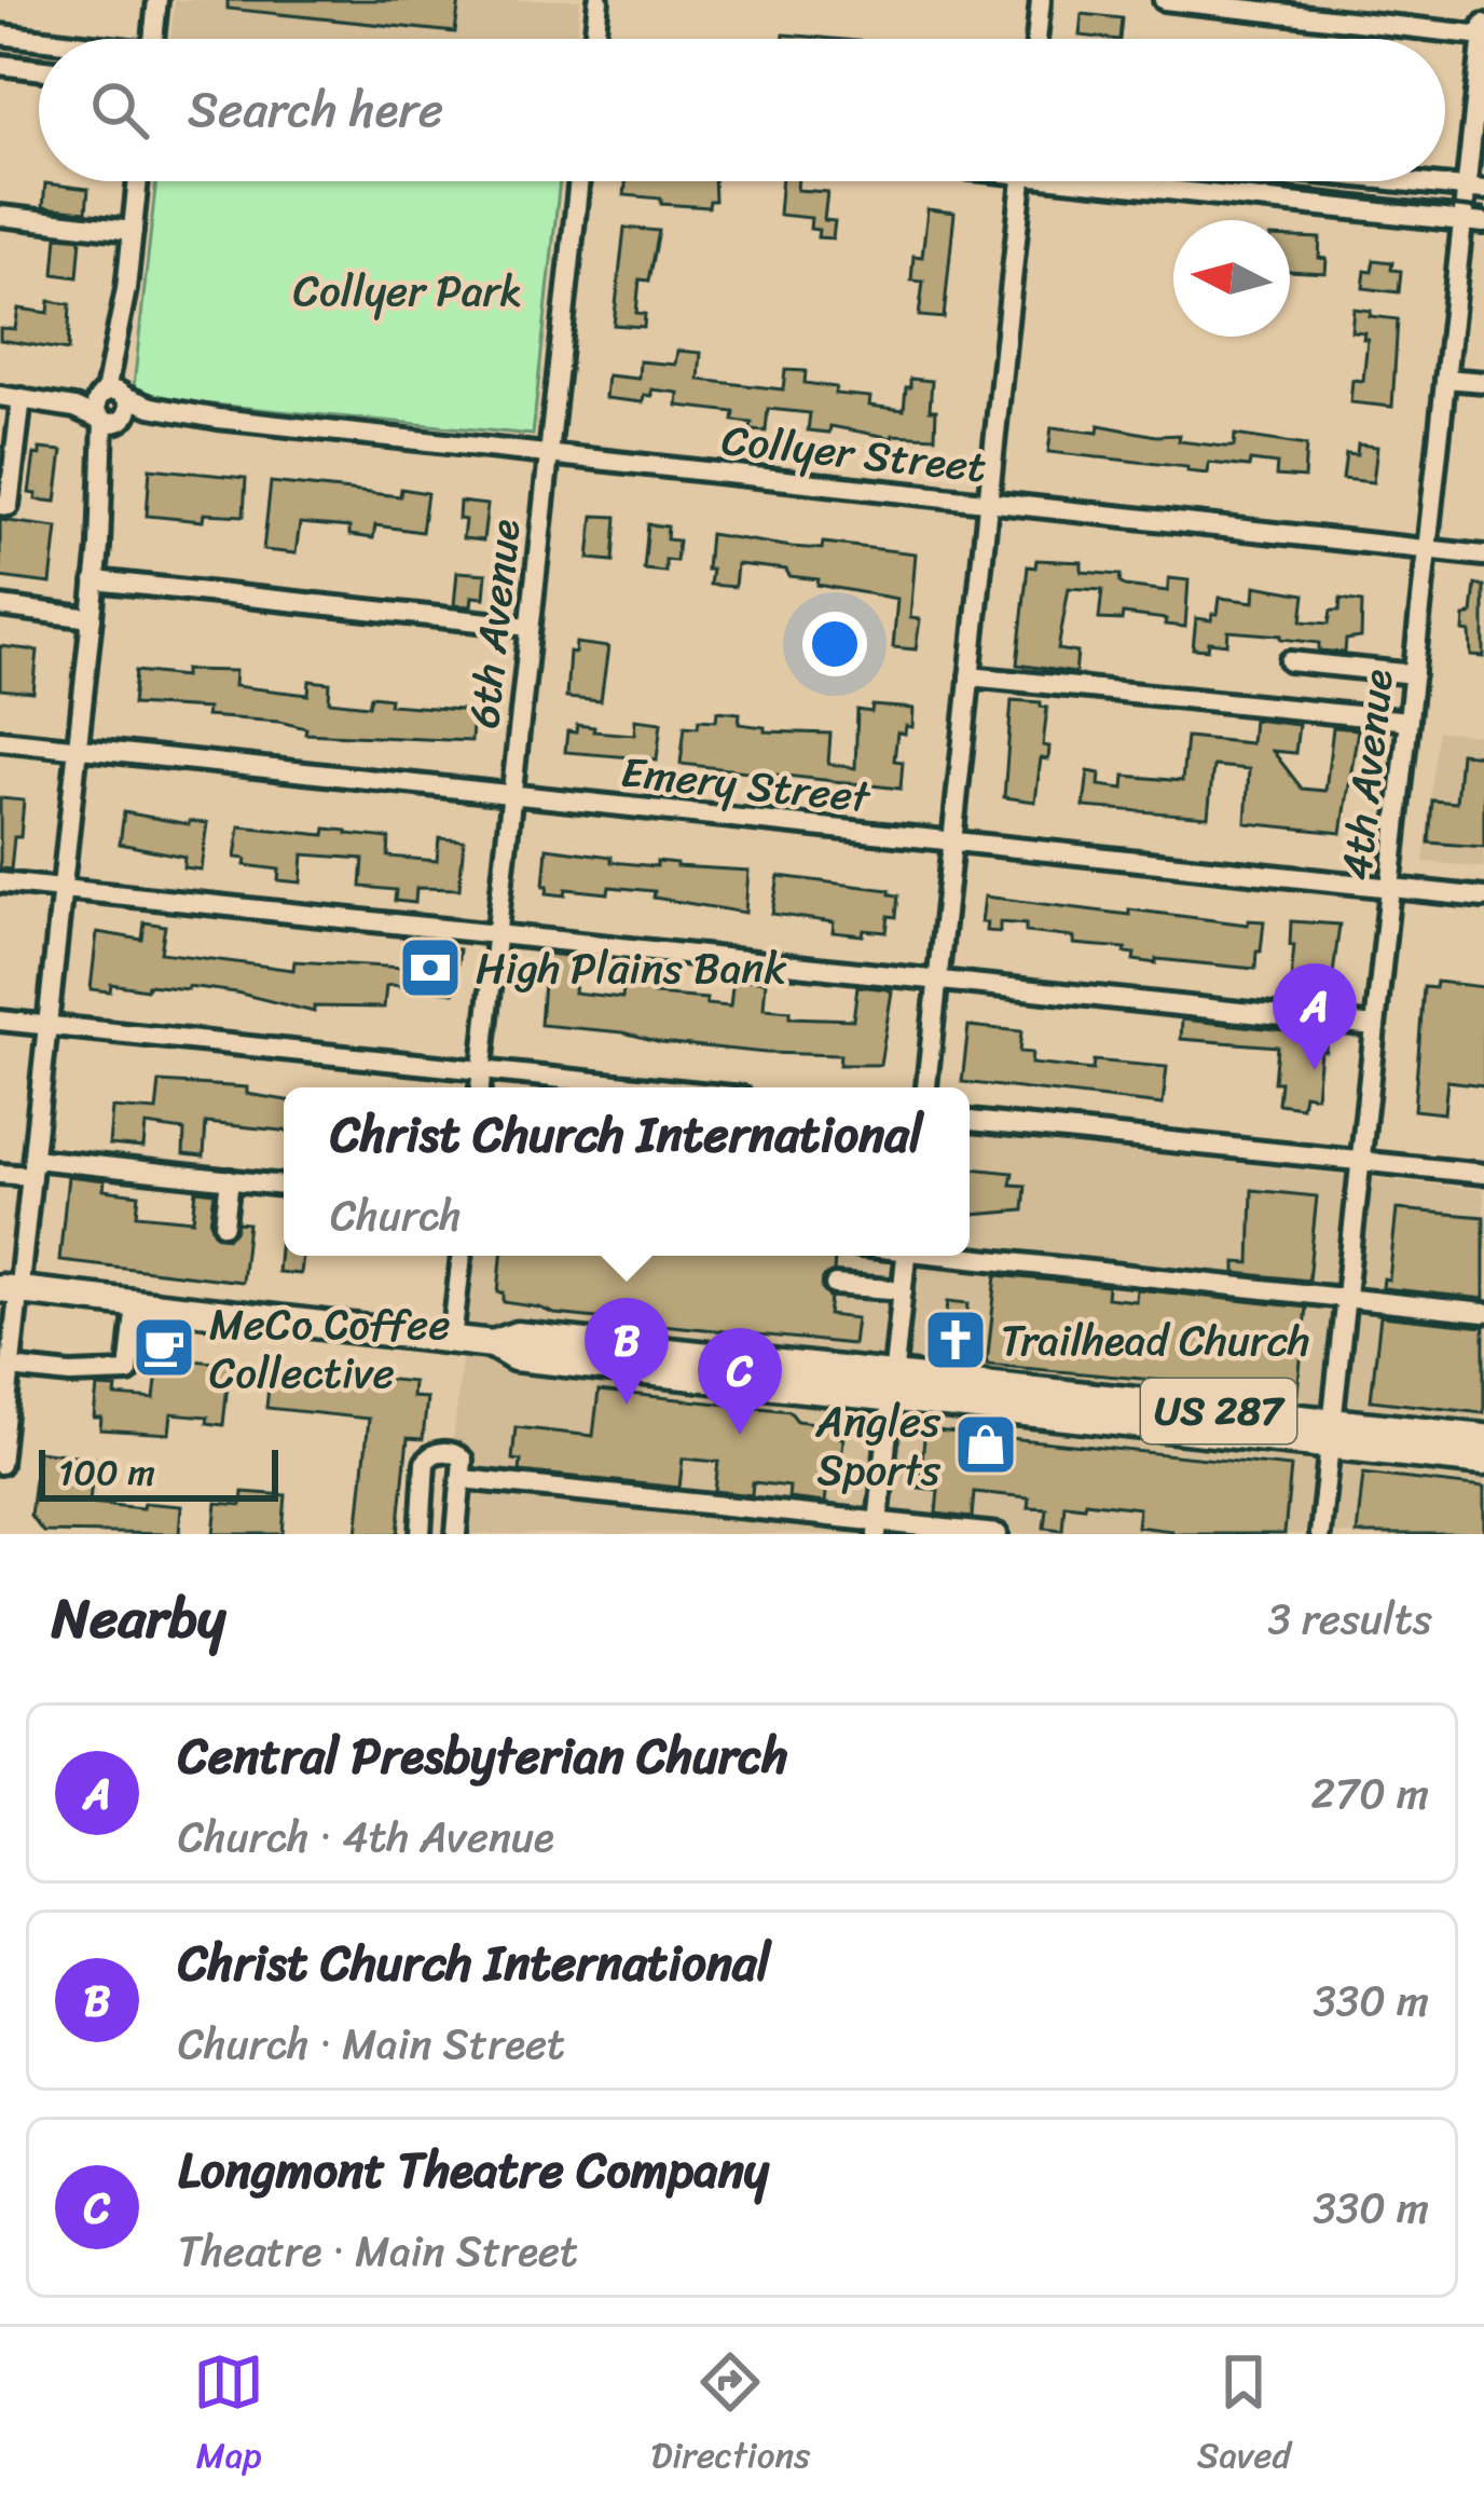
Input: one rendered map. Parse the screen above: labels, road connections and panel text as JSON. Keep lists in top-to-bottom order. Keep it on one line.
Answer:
{"streets":{"highway":["US 287"],"street":["Collyer Street","6th Avenue","4th Avenue","Emery Street"]},"crossings":[["Collyer Street","6th Avenue"],["Collyer Street","4th Avenue"],["6th Avenue","Emery Street"],["4th Avenue","Emery Street"],["4th Avenue","US 287"]],"parks":["Collyer Park"],"places":{"bank":["High Plains Bank"],"church":["Trailhead Church"],"cafe":["MeCo Coffee Collective"],"shop":["Angles Sports"]},"scale_bar":"100 m","north":"left","page":{"search":"Search here","pins":["A","B","C"],"popup":["Christ Church International","Church"],"scale":"100 m","heading":["Nearby","3 results"],"list":[{"mark":"A","name":"Central Presbyterian Church","note":"Church · 4th Avenue","value":"270 m"},{"mark":"B","name":"Christ Church International","note":"Church · Main Street","value":"330 m"},{"mark":"C","name":"Longmont Theatre Company","note":"Theatre · Main Street","value":"330 m"}],"nav":["Map","Directions","Saved"]}}
